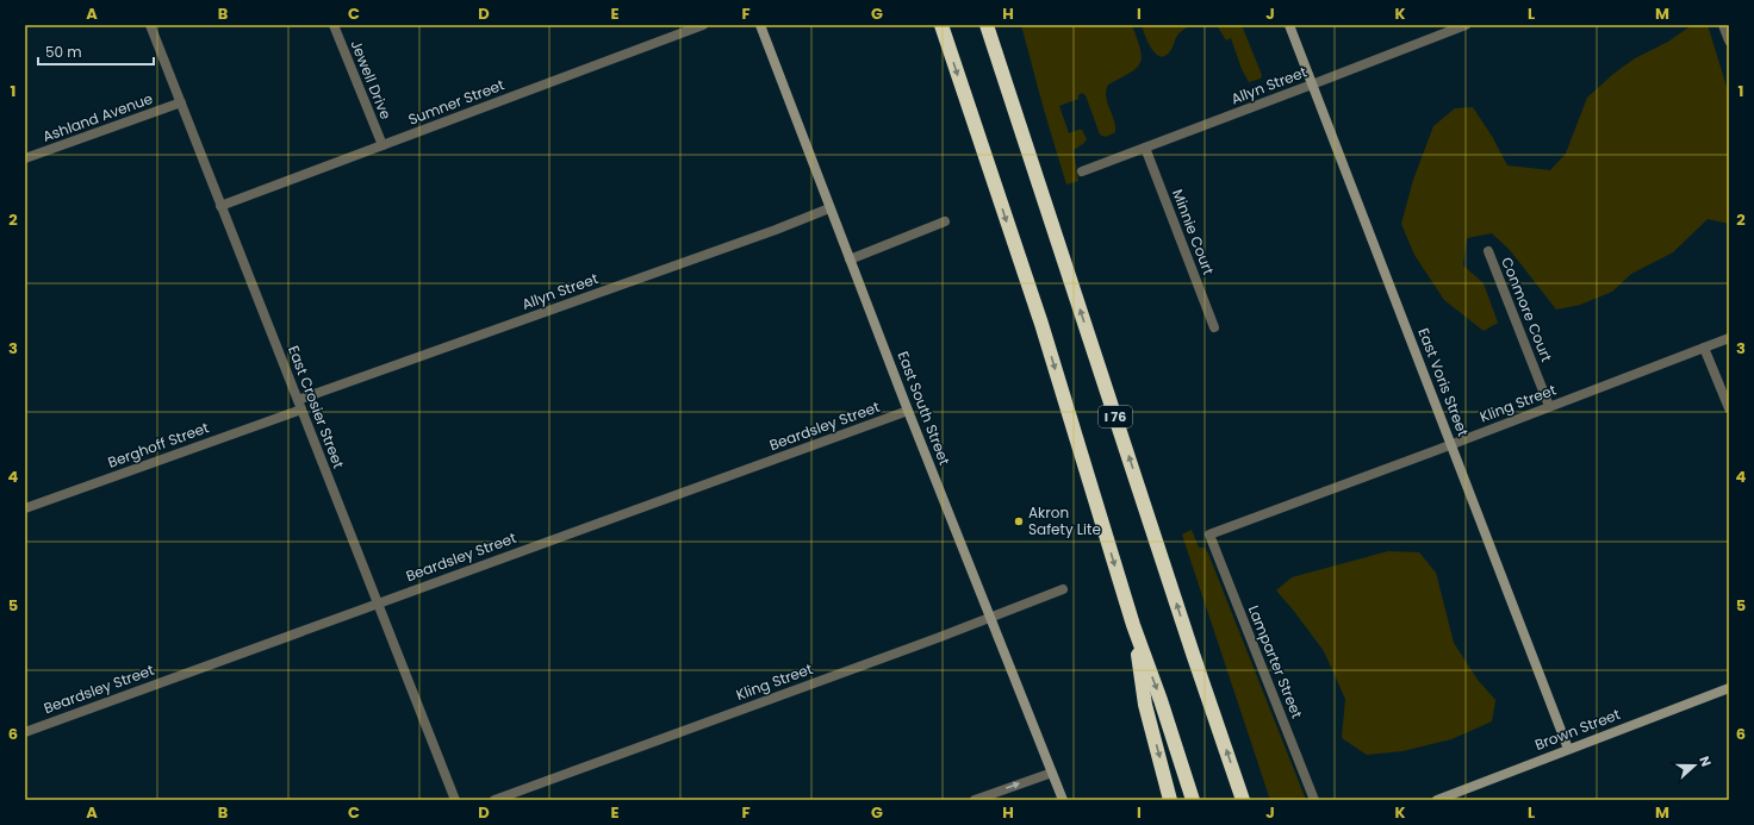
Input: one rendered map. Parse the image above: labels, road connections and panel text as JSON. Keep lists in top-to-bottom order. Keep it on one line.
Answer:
{"streets":{"highway":["I 76"],"main road":["East Voris Street","East South Street","Brown Street"],"street":["Jewell Drive","Allyn Street","Sumner Street","Ashland Avenue","Minnie Court","Conmore Court","Kling Street","East Crosier Street","Beardsley Street","Berghoff Street","Lamparter Street"]},"crossings":[["Jewell Drive","Sumner Street"],["Allyn Street","Minnie Court"],["Allyn Street","East Voris Street"],["Allyn Street","East Crosier Street"],["Allyn Street","East South Street"],["Allyn Street","Berghoff Street"],["Sumner Street","East Crosier Street"],["Ashland Avenue","East Crosier Street"],["Conmore Court","Kling Street"],["East Voris Street","Kling Street"],["East Voris Street","Brown Street"],["Kling Street","East South Street"],["Kling Street","Lamparter Street"],["East Crosier Street","Beardsley Street"],["East Crosier Street","Berghoff Street"],["East South Street","Beardsley Street"]],"places":["Akron Safety Lite"],"scale_bar":"50 m","north":"right","grid":{"columns":["A","B","C","D","E","F","G","H","I","J","K","L","M"],"rows":["1","2","3","4","5","6"]}}
